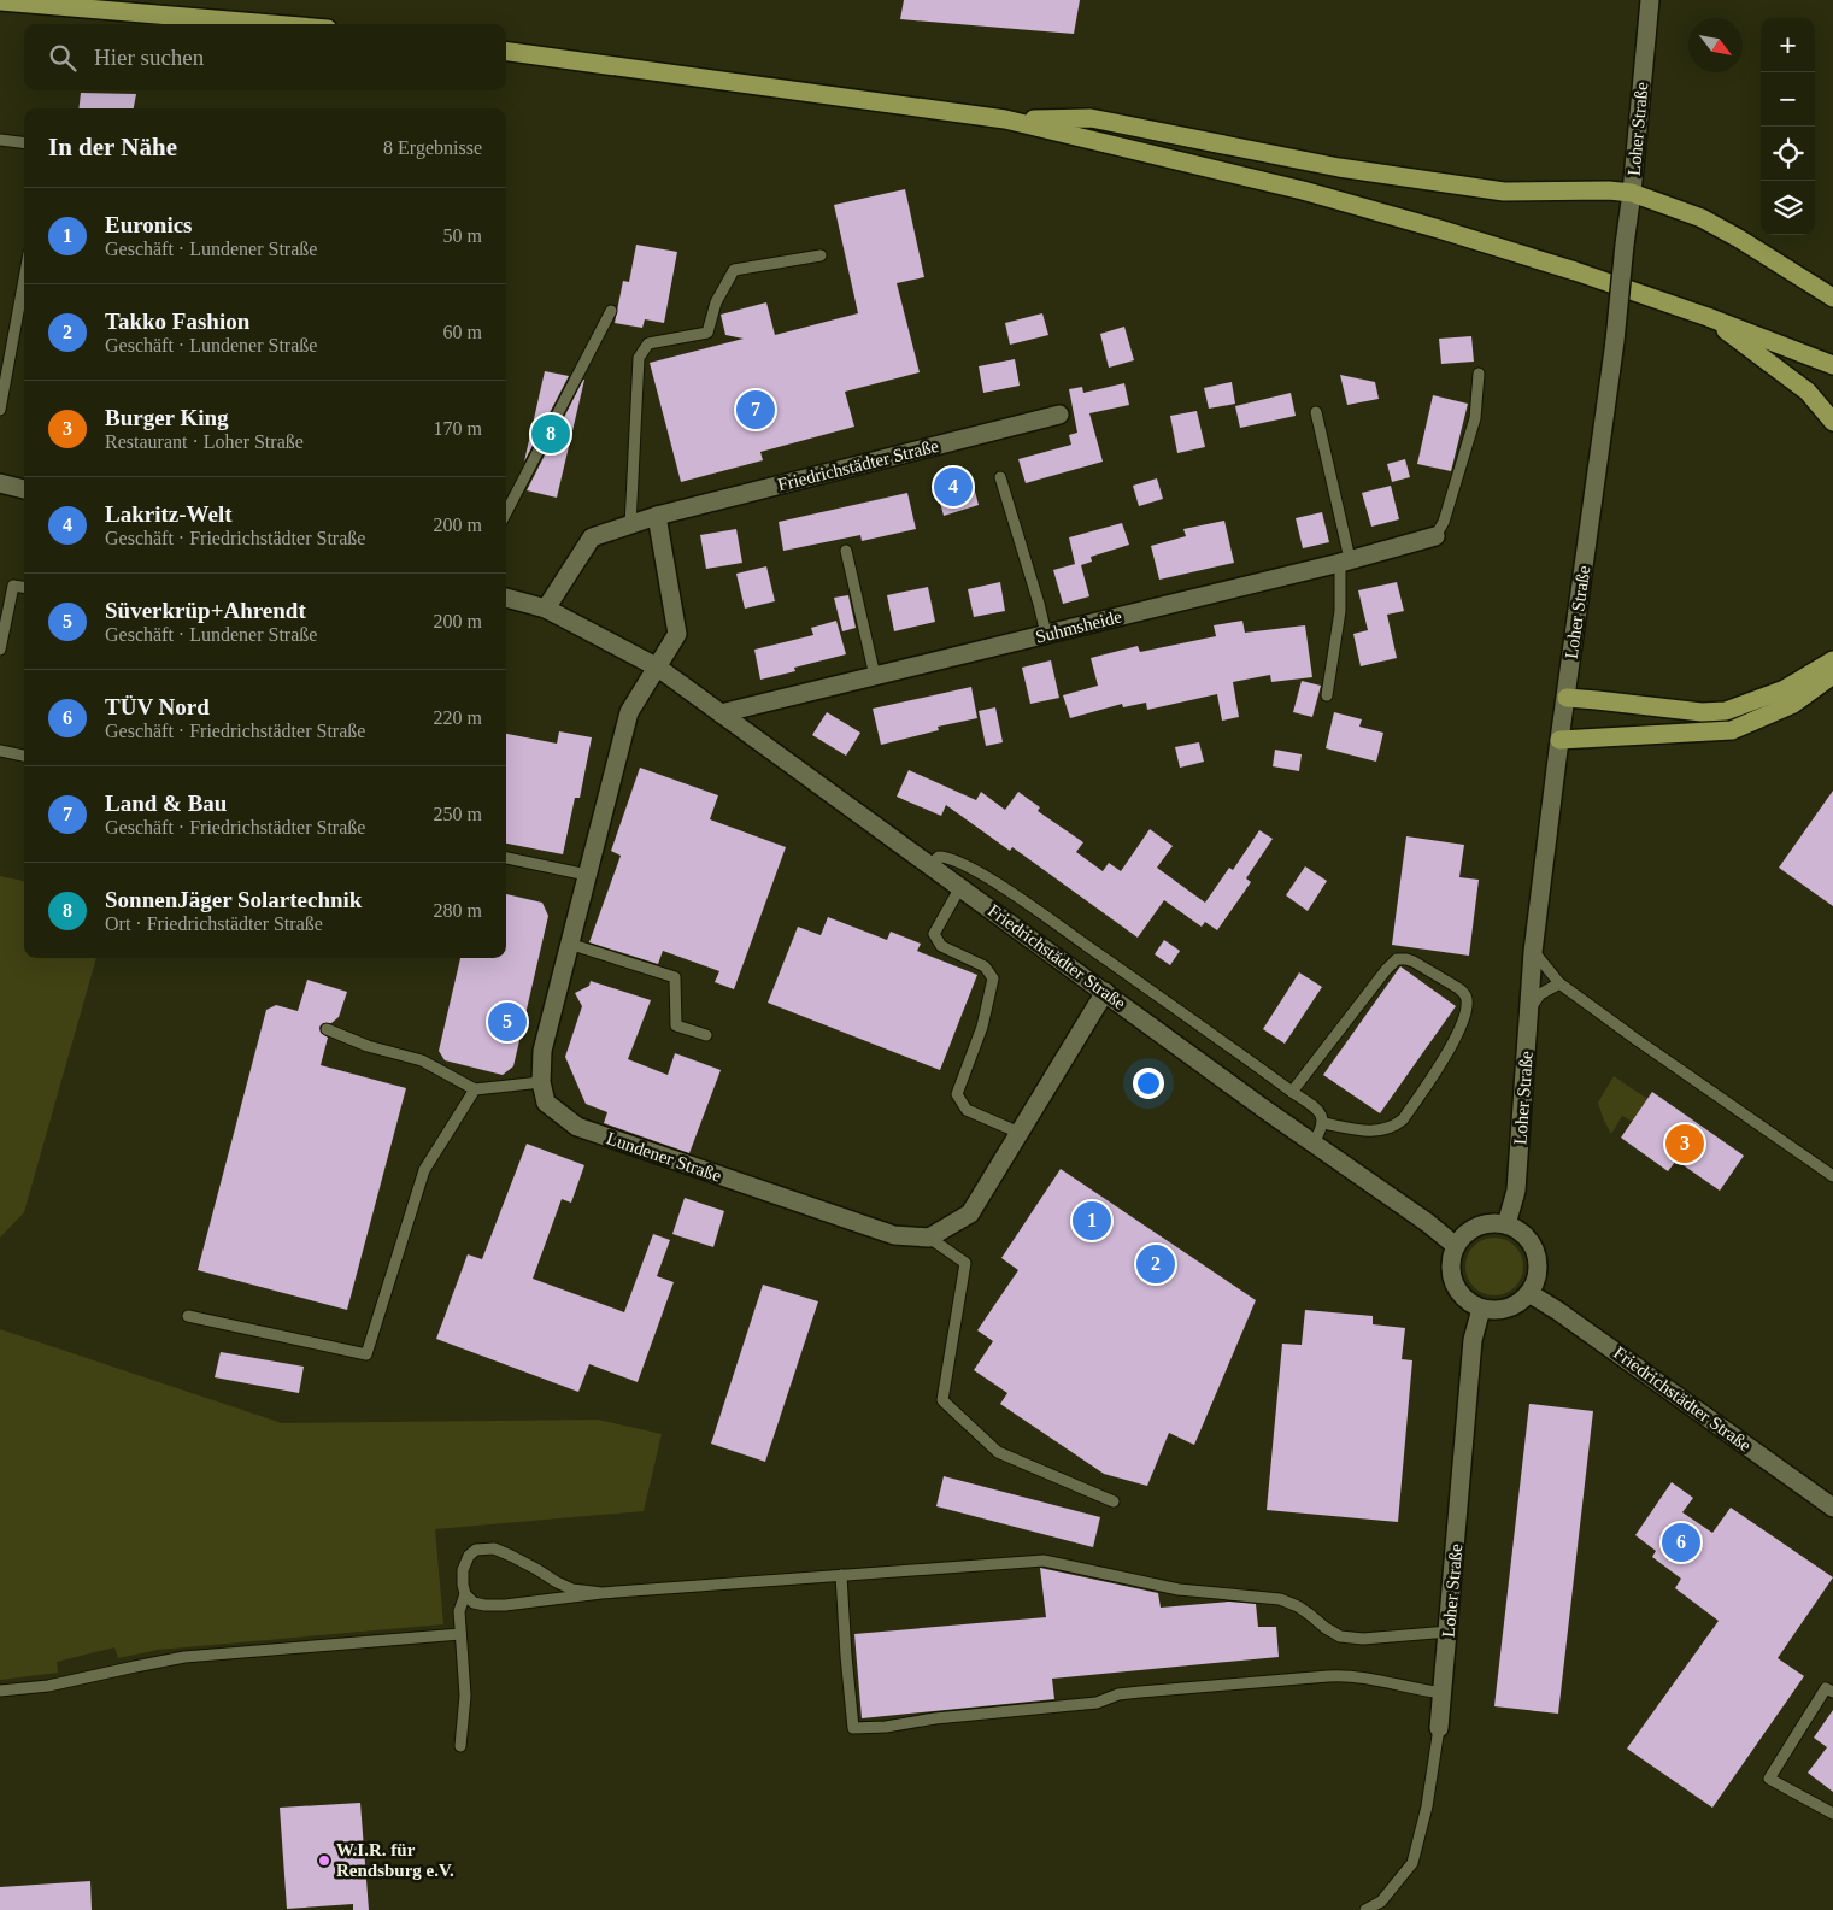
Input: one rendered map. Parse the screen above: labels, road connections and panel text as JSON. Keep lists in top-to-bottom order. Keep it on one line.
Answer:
{"streets":{"street":["Loher Straße","Friedrichstädter Straße","Suhmsheide","Lundener Straße"]},"crossings":[["Loher Straße","Friedrichstädter Straße"],["Friedrichstädter Straße","Suhmsheide"],["Friedrichstädter Straße","Lundener Straße"]],"places":["W.I.R. für Rendsburg e.V."],"north":"bottom right","page":{"map_buttons":["+","−"],"search":"Hier suchen","heading":["In der Nähe","8 Ergebnisse"],"list":[{"mark":"1","name":"Euronics","note":"Geschäft · Lundener Straße","value":"50 m"},{"mark":"2","name":"Takko Fashion","note":"Geschäft · Lundener Straße","value":"60 m"},{"mark":"3","name":"Burger King","note":"Restaurant · Loher Straße","value":"170 m"},{"mark":"4","name":"Lakritz-Welt","note":"Geschäft · Friedrichstädter Straße","value":"200 m"},{"mark":"5","name":"Süverkrüp+Ahrendt","note":"Geschäft · Lundener Straße","value":"200 m"},{"mark":"6","name":"TÜV Nord","note":"Geschäft · Friedrichstädter Straße","value":"220 m"},{"mark":"7","name":"Land & Bau","note":"Geschäft · Friedrichstädter Straße","value":"250 m"},{"mark":"8","name":"SonnenJäger Solartechnik","note":"Ort · Friedrichstädter Straße","value":"280 m"}],"pins":["7","8","4","5","3","1","2","6"]}}
